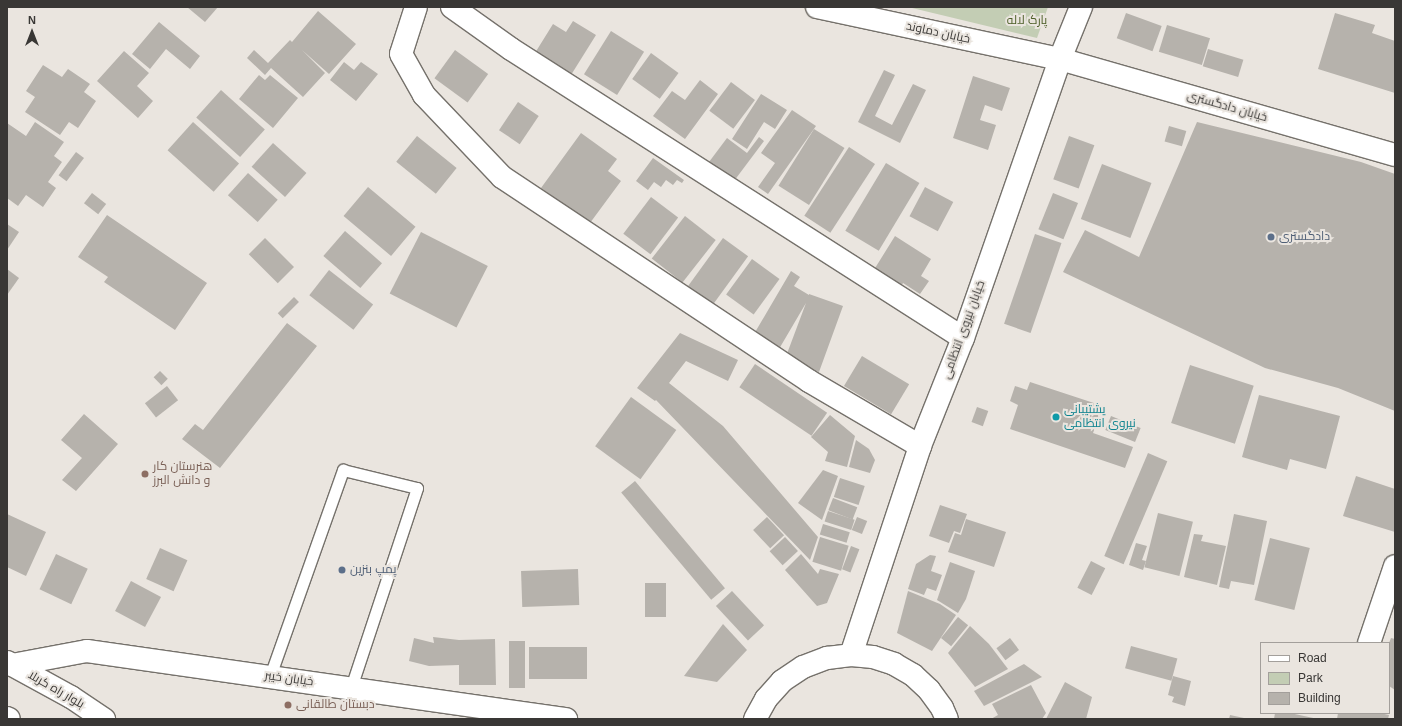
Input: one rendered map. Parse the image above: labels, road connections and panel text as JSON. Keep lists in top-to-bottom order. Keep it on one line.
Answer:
{"streets":{"street":["خیابان دماوند","خیابان دادگستری","خیابان نیروی انتظامی","خیابان خیبر","بلوار راه کربلا"]},"crossings":[["خیابان دماوند","خیابان دادگستری"],["خیابان دماوند","خیابان نیروی انتظامی"],["خیابان دادگستری","خیابان نیروی انتظامی"],["خیابان خیبر","بلوار راه کربلا"]],"parks":["پارک لاله"],"places":["دادگستری","پشتیبانی نیروی انتظامی","هنرستان کار و دانش البرز","پمپ بنزین","دبستان طالقانی"],"legend":["Road","Park","Building"],"north":"top"}
